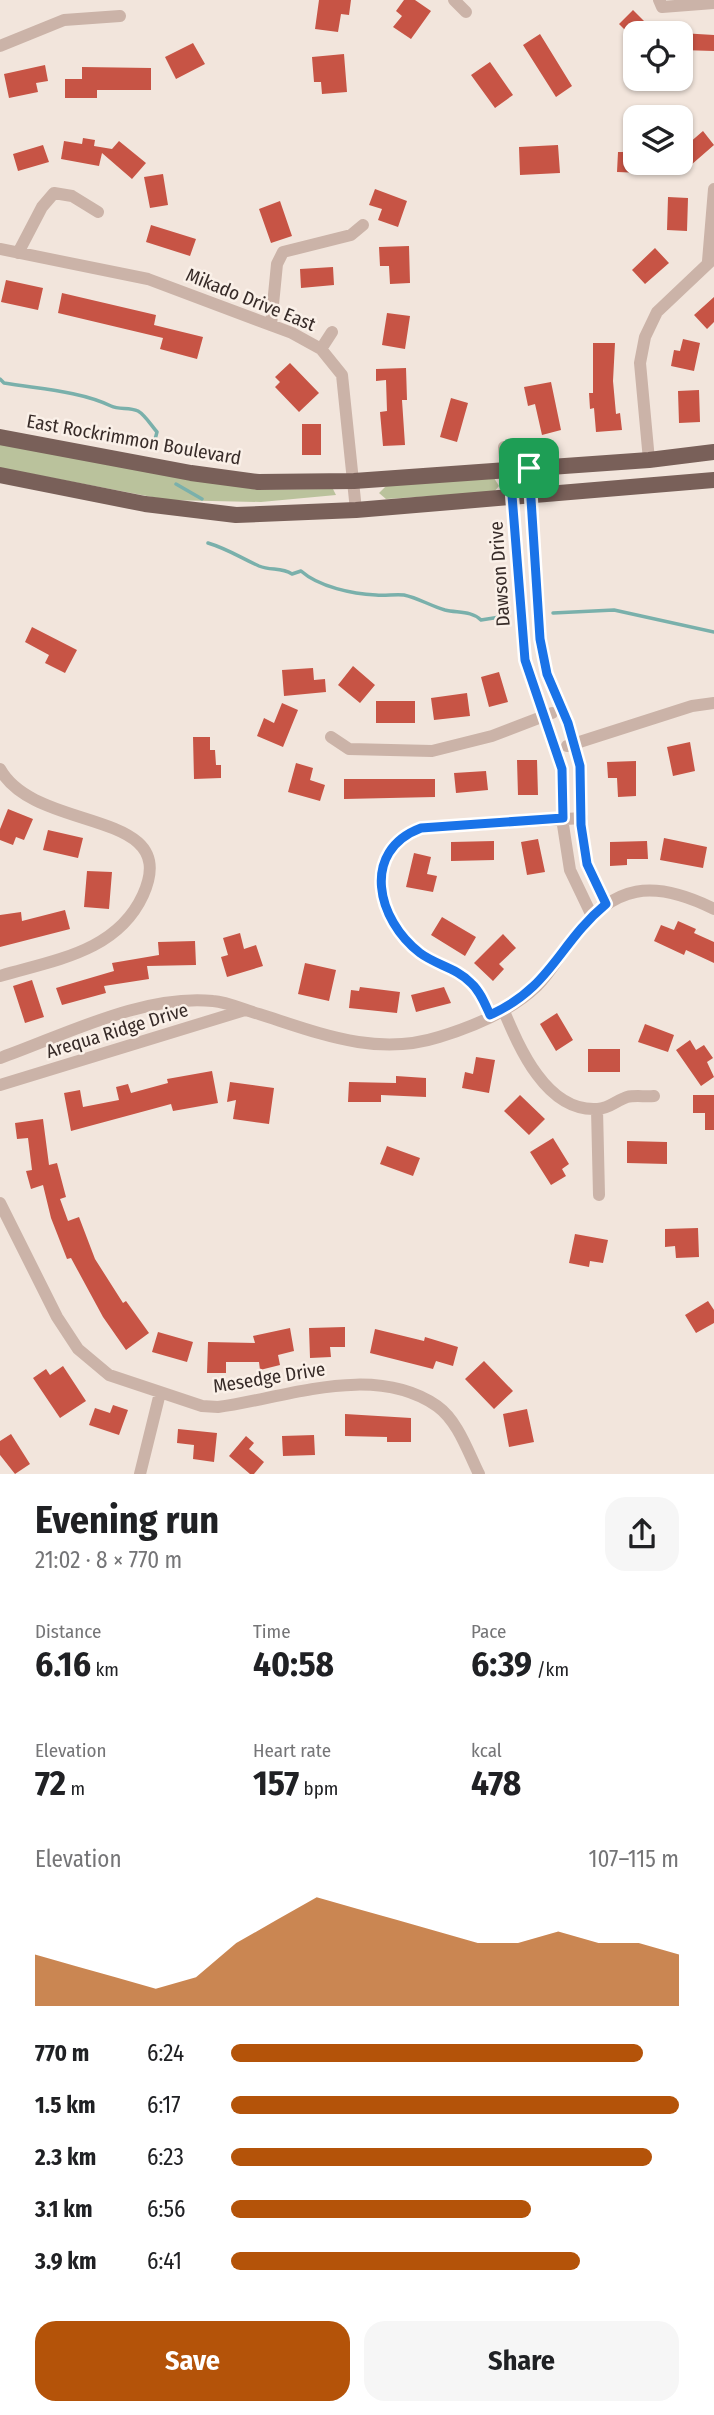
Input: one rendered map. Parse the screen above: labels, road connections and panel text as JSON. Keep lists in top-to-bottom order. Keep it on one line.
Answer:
{"streets":{"main road":["East Rockrimmon Boulevard"],"street":["Mikado Drive East","Dawson Drive","Arequa Ridge Drive","Mesedge Drive"]},"crossings":[["Mikado Drive East","East Rockrimmon Boulevard"],["East Rockrimmon Boulevard","Dawson Drive"],["Dawson Drive","Arequa Ridge Drive"]],"page":{"heading":["Evening run","21:02 · 8 × 770 m"],"stats":[["Distance","6.16 km"],["Time","40:58"],["Pace","6:39 /km"],["Elevation","72 m"],["Heart rate","157 bpm"],["kcal","478"]],"chart":["Elevation","107–115 m"],"list":[{"name":"770 m","note":"6:24"},{"name":"1.5 km","note":"6:17"},{"name":"2.3 km","note":"6:23"},{"name":"3.1 km","note":"6:56"},{"name":"3.9 km","note":"6:41"}],"buttons":["Save","Share"]}}
